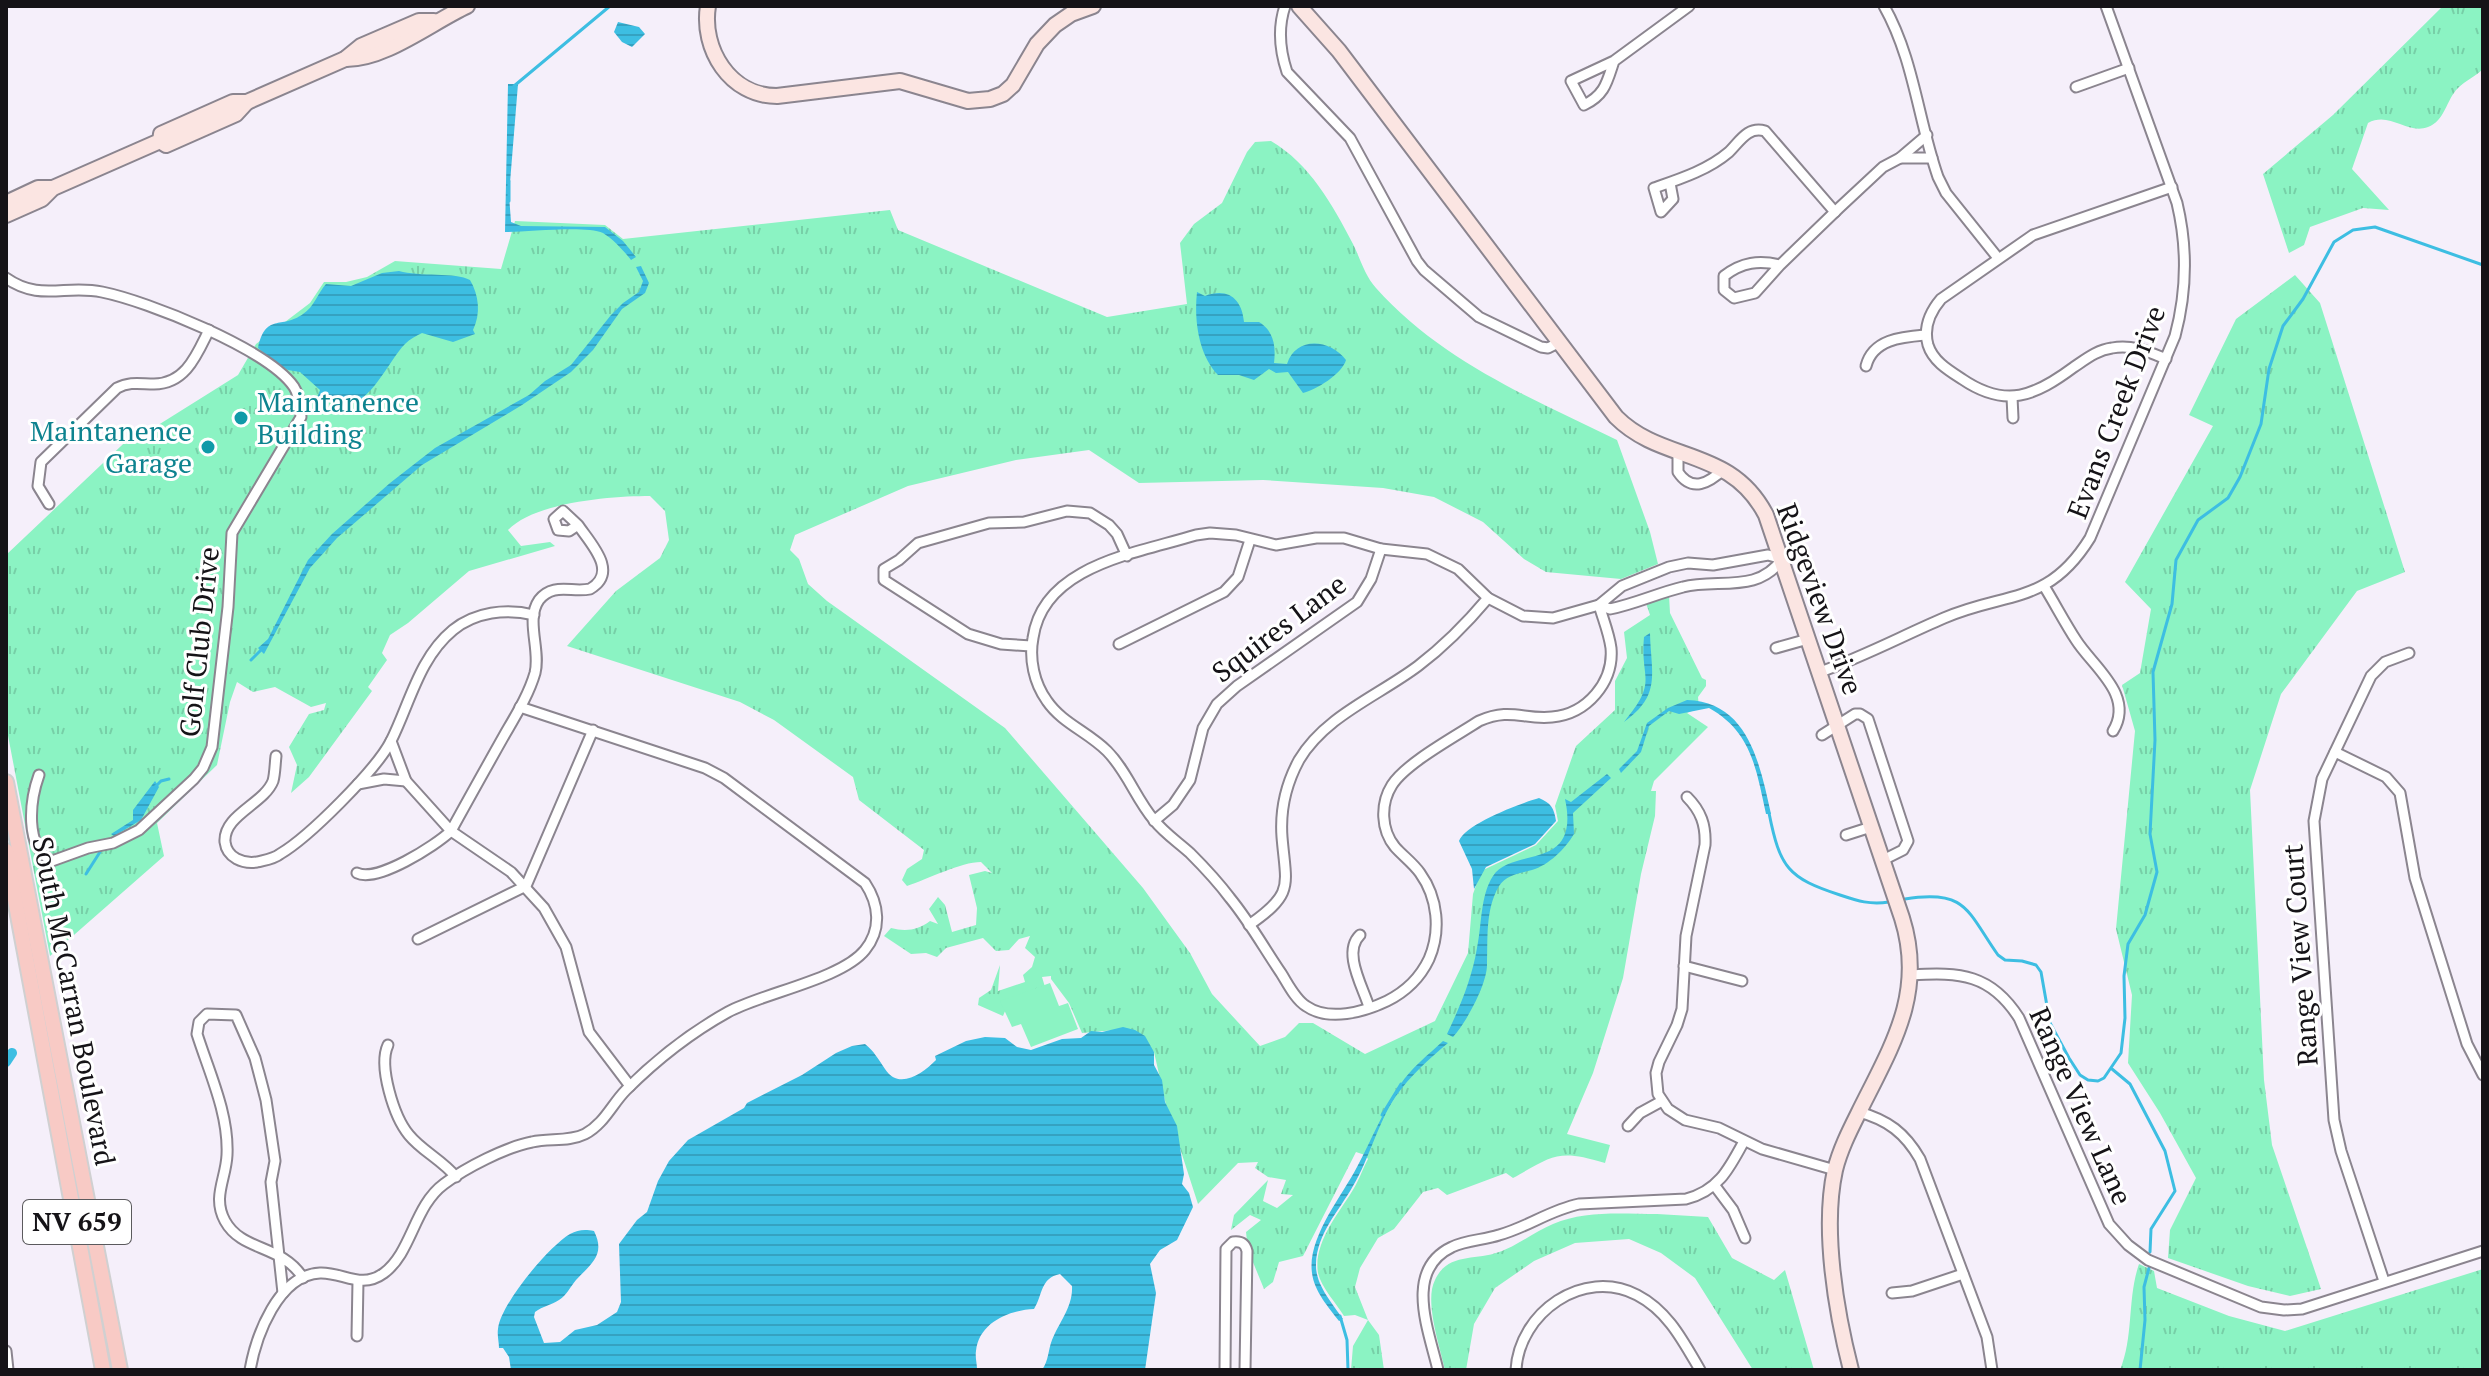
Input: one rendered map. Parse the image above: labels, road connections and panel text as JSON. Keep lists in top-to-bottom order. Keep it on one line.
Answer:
{"streets":{"main road":["South McCarran Boulevard","NV 659"],"street":["Evans Creek Drive","Ridgeview Drive","Squires Lane","Golf Club Drive","Range View Court","Range View Lane"]},"crossings":[["Evans Creek Drive","Ridgeview Drive"],["Ridgeview Drive","Range View Lane"],["Range View Court","Range View Lane"]],"places":["Maintanence Building","Maintanence Garage"]}
